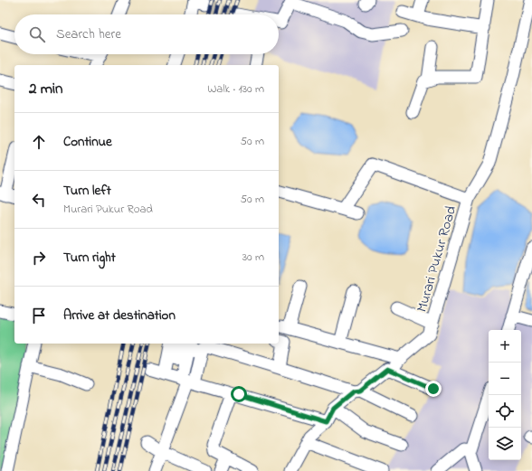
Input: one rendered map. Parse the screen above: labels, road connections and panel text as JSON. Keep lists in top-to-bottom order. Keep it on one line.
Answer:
{"streets":{"street":["Murari Pukur Road"]},"page":{"search":"Search here","heading":["2 min","Walk · 130 m"],"list":[["Continue","50 m"],["Turn left","Murari Pukur Road","50 m"],["Turn right","30 m"],"Arrive at destination"],"map_buttons":["+","−"]}}
